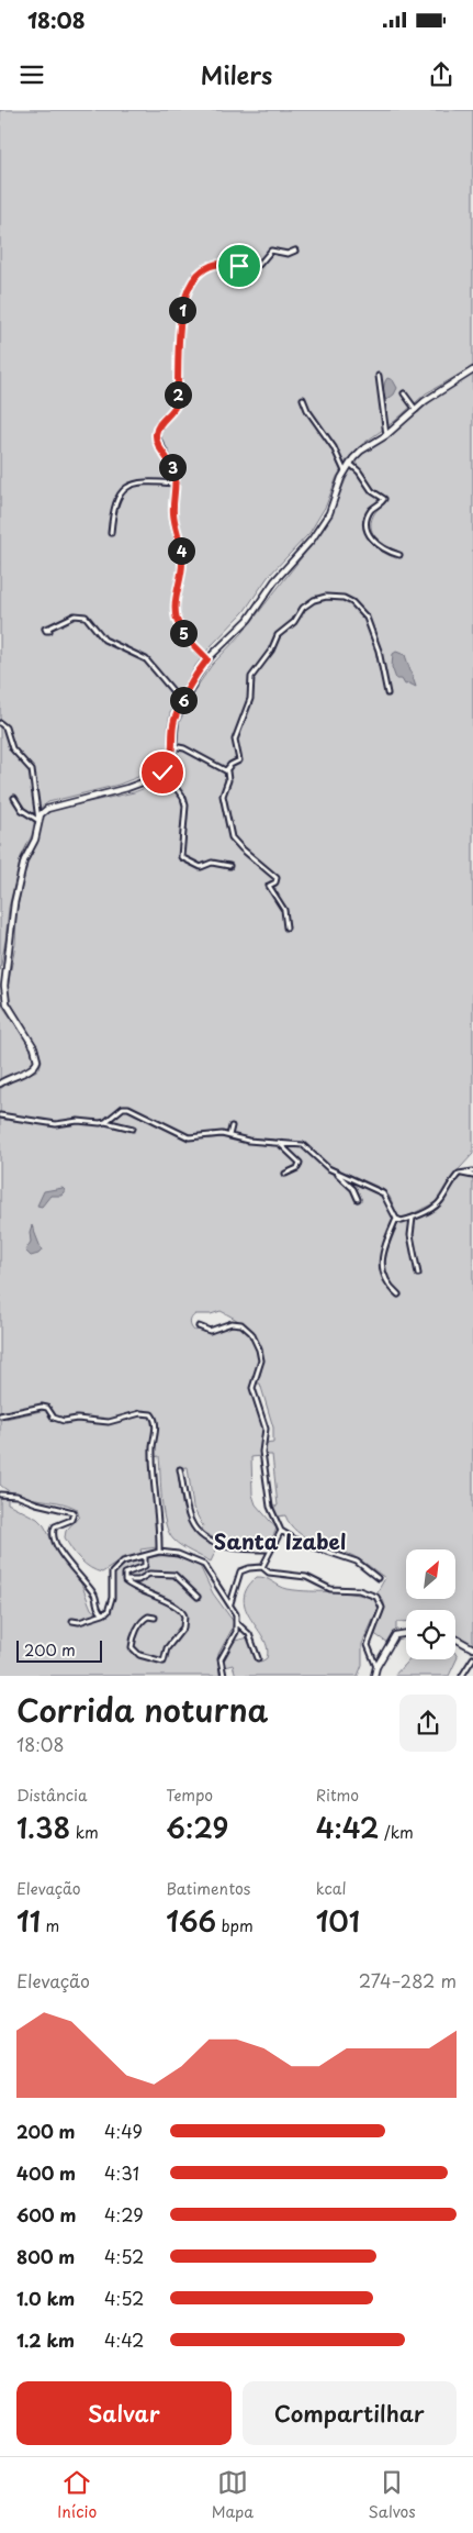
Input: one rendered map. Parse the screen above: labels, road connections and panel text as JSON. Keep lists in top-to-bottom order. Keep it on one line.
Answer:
{"districts":["Santa Izabel"],"scale_bar":"200 m","north":"top right","page":{"status":"18:08","header":"Milers","pins":["1","2","3","4","5","6"],"scale":"200 m","heading":["Corrida noturna","18:08"],"stats":[["Distância","1.38 km"],["Tempo","6:29"],["Ritmo","4:42 /km"],["Elevação","11 m"],["Batimentos","166 bpm"],["kcal","101"]],"chart":["Elevação","274–282 m"],"list":[{"name":"200 m","note":"4:49"},{"name":"400 m","note":"4:31"},{"name":"600 m","note":"4:29"},{"name":"800 m","note":"4:52"},{"name":"1.0 km","note":"4:52"},{"name":"1.2 km","note":"4:42"}],"buttons":["Salvar","Compartilhar"],"tabs":["Início","Mapa","Salvos"]}}
